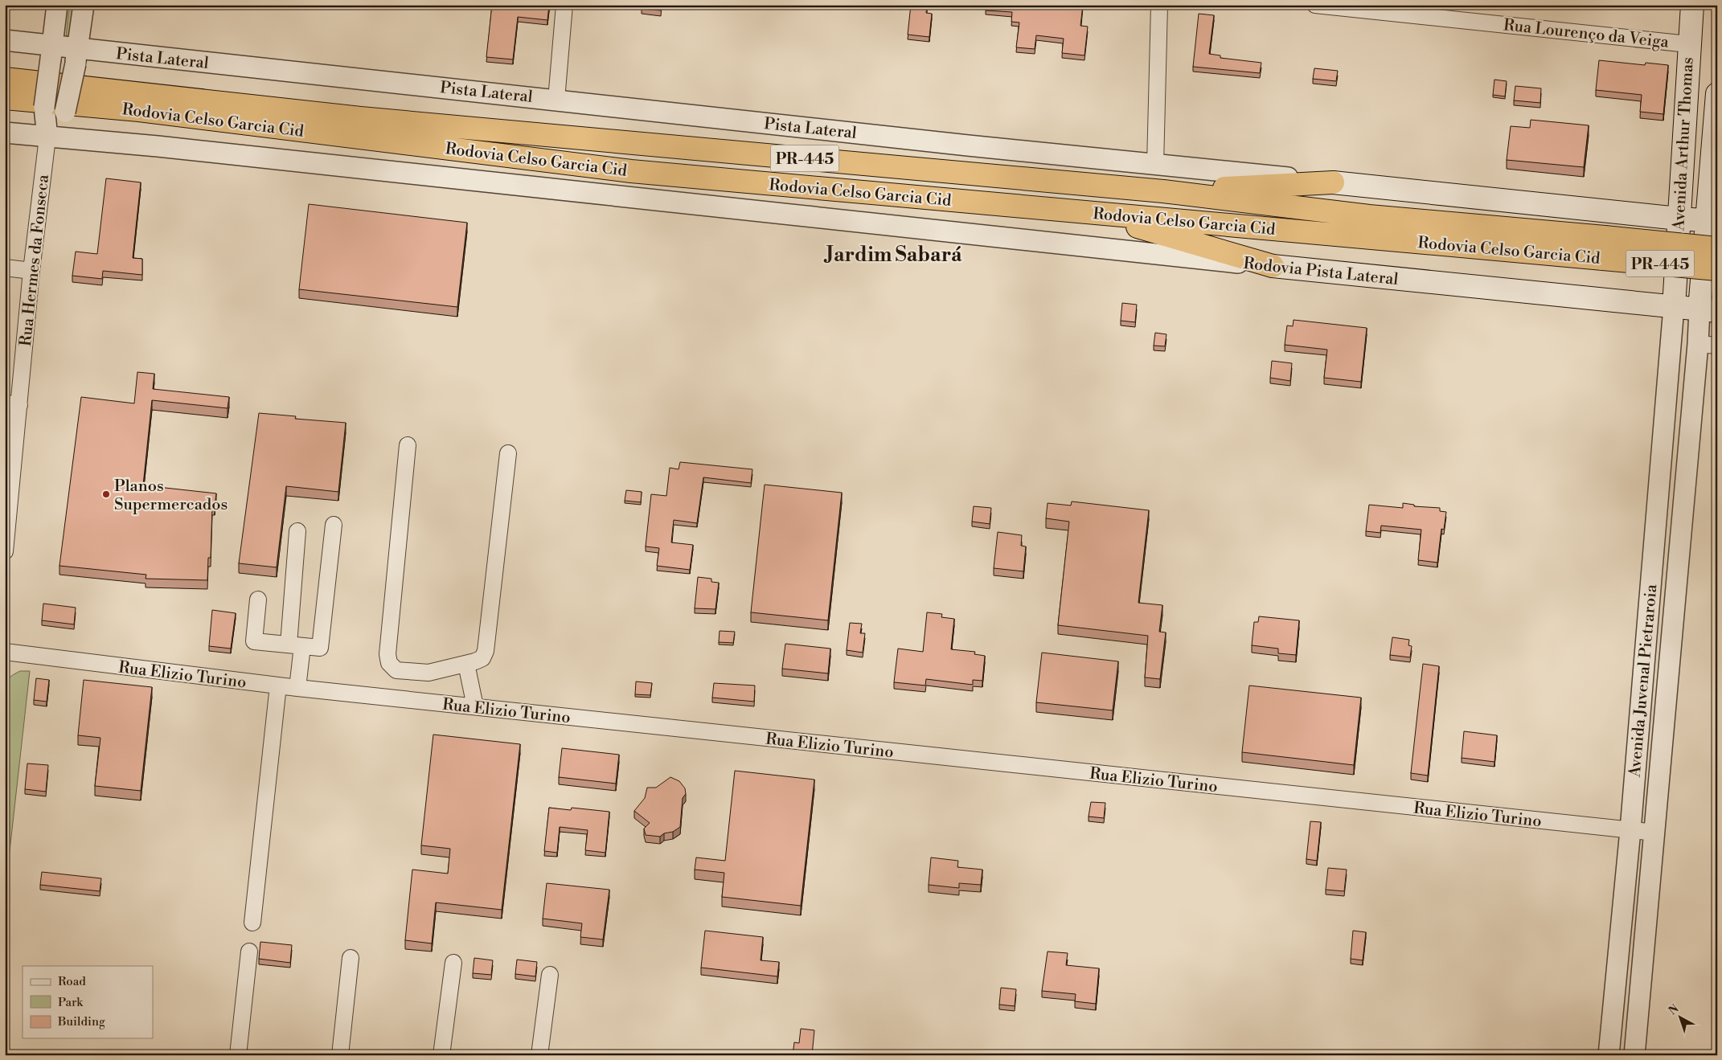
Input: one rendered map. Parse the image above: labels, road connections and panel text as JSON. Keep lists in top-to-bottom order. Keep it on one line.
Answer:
{"streets":{"highway":["Rodovia Celso Garcia Cid","PR-445"],"main road":["Avenida Arthur Thomas","Rodovia Pista Lateral"],"street":["Rua Lourenço da Veiga","Pista Lateral","Rua Hermes da Fonseca","Rua Elizio Turino","Avenida Juvenal Pietraroia"]},"crossings":[["Rua Lourenço da Veiga","Avenida Arthur Thomas"],["Pista Lateral","PR-445"],["Avenida Arthur Thomas","PR-445"],["Avenida Arthur Thomas","Rodovia Pista Lateral"],["Avenida Arthur Thomas","Avenida Juvenal Pietraroia"],["Rua Hermes da Fonseca","Rodovia Pista Lateral"],["Rodovia Pista Lateral","Avenida Juvenal Pietraroia"],["Rua Elizio Turino","Avenida Juvenal Pietraroia"]],"districts":["Jardim Sabará"],"places":["Planos Supermercados"],"legend":["Road","Park","Building"],"north":"top left"}
